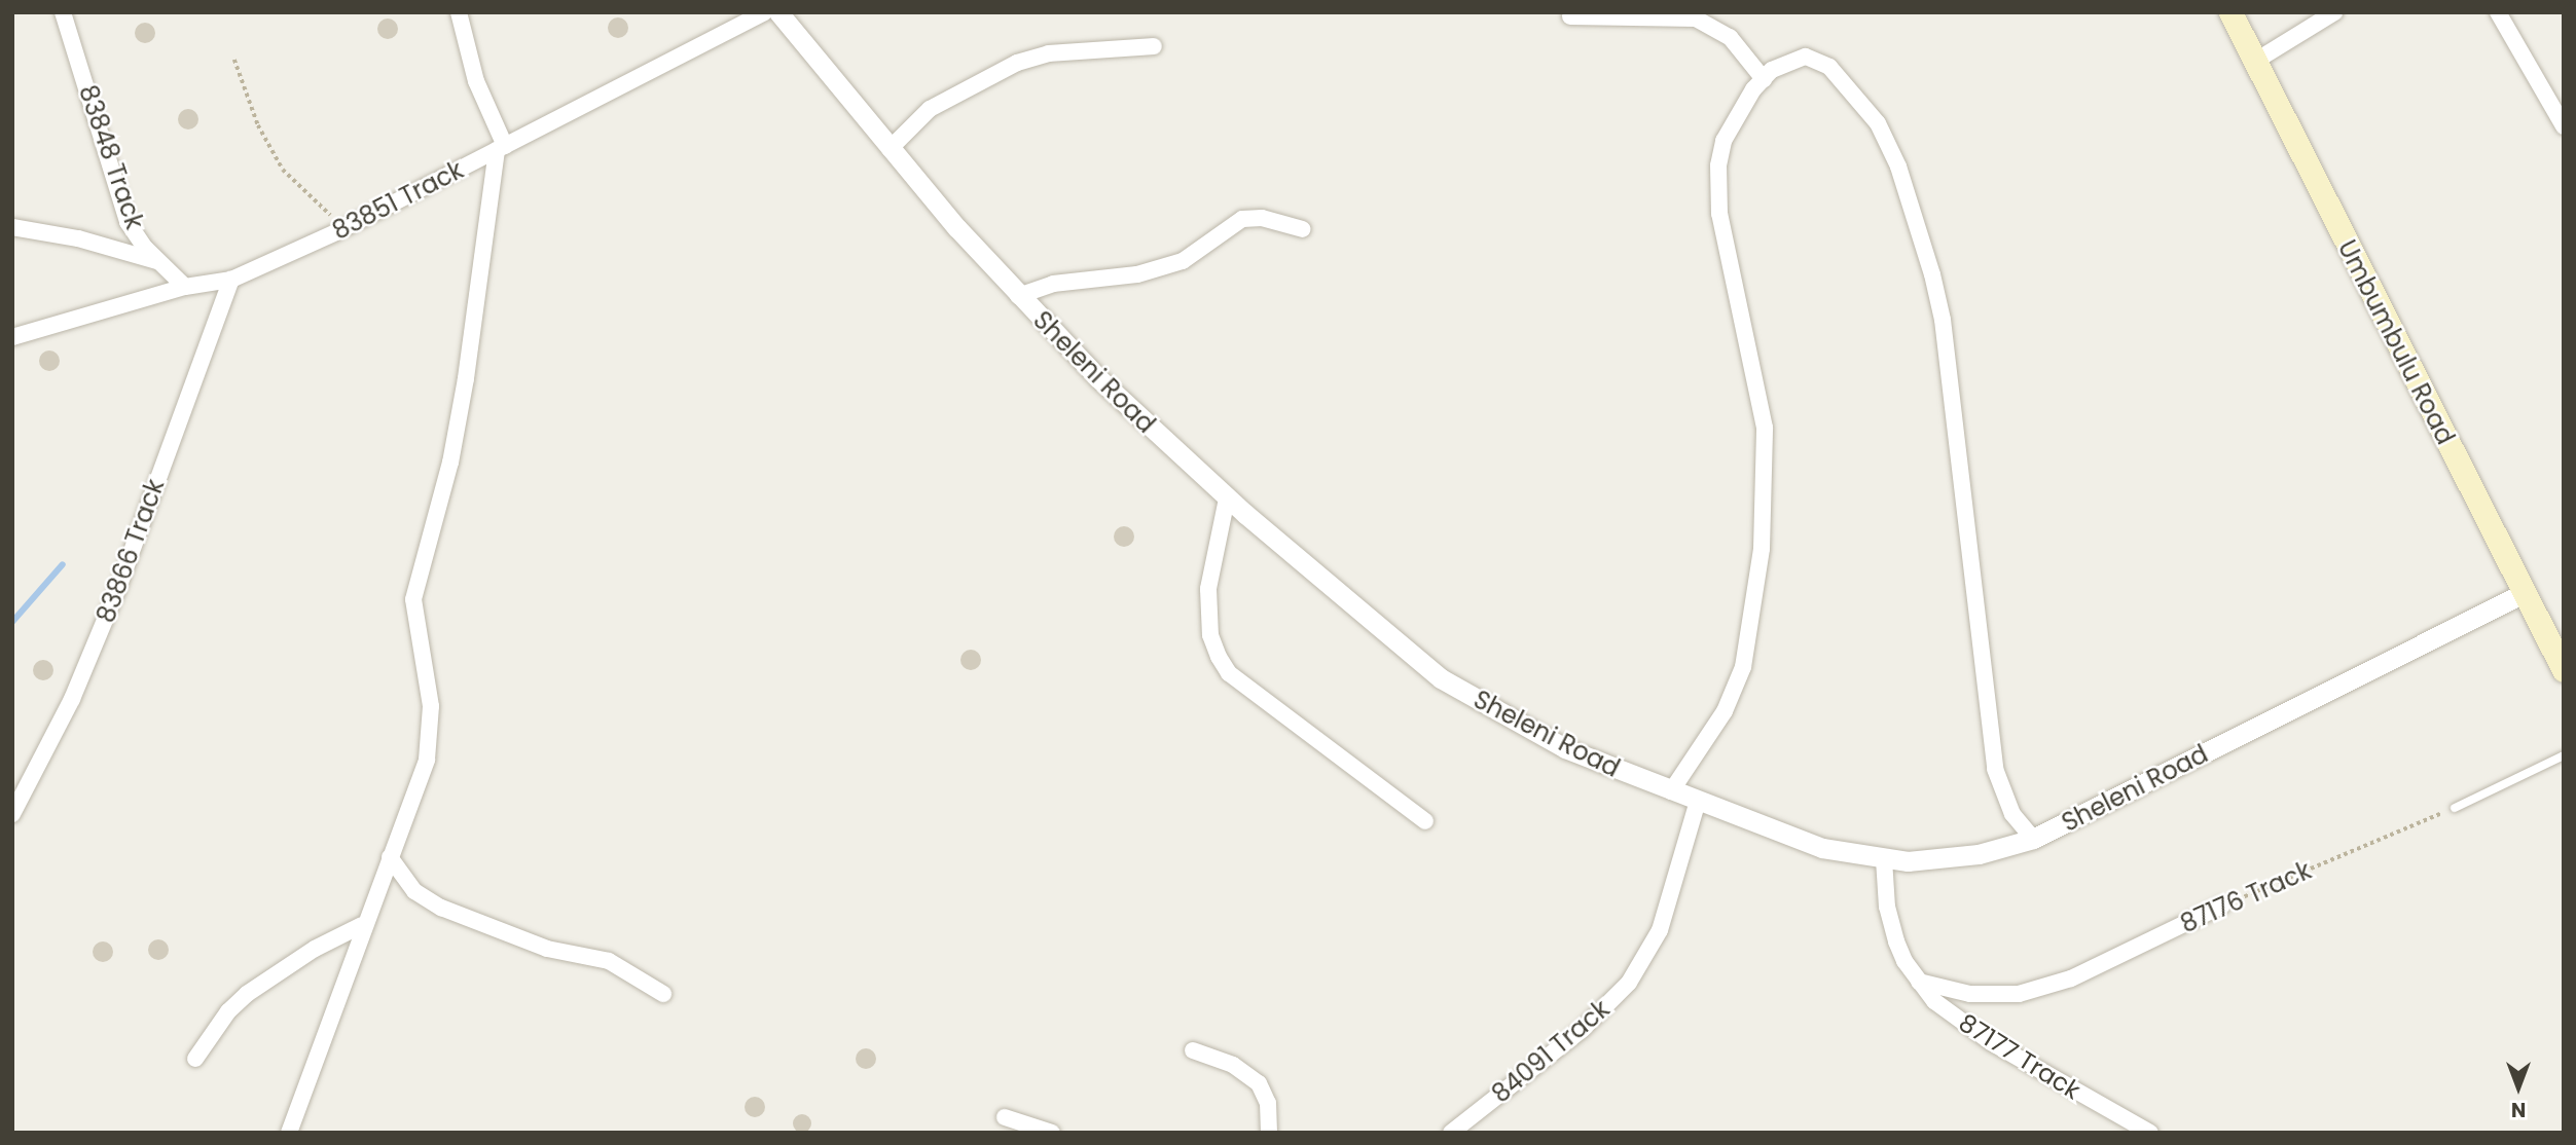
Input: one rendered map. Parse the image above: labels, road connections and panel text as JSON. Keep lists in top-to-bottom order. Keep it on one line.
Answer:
{"streets":{"main road":["Umbumbulu Road"],"street":["83848 Track","83851 Track","Sheleni Road","83866 Track","87176 Track","84091 Track","87177 Track"]},"crossings":[["83848 Track","83851 Track"],["83851 Track","83866 Track"],["Umbumbulu Road","Sheleni Road"],["Sheleni Road","84091 Track"],["Sheleni Road","87177 Track"],["87176 Track","87177 Track"]],"north":"bottom"}
